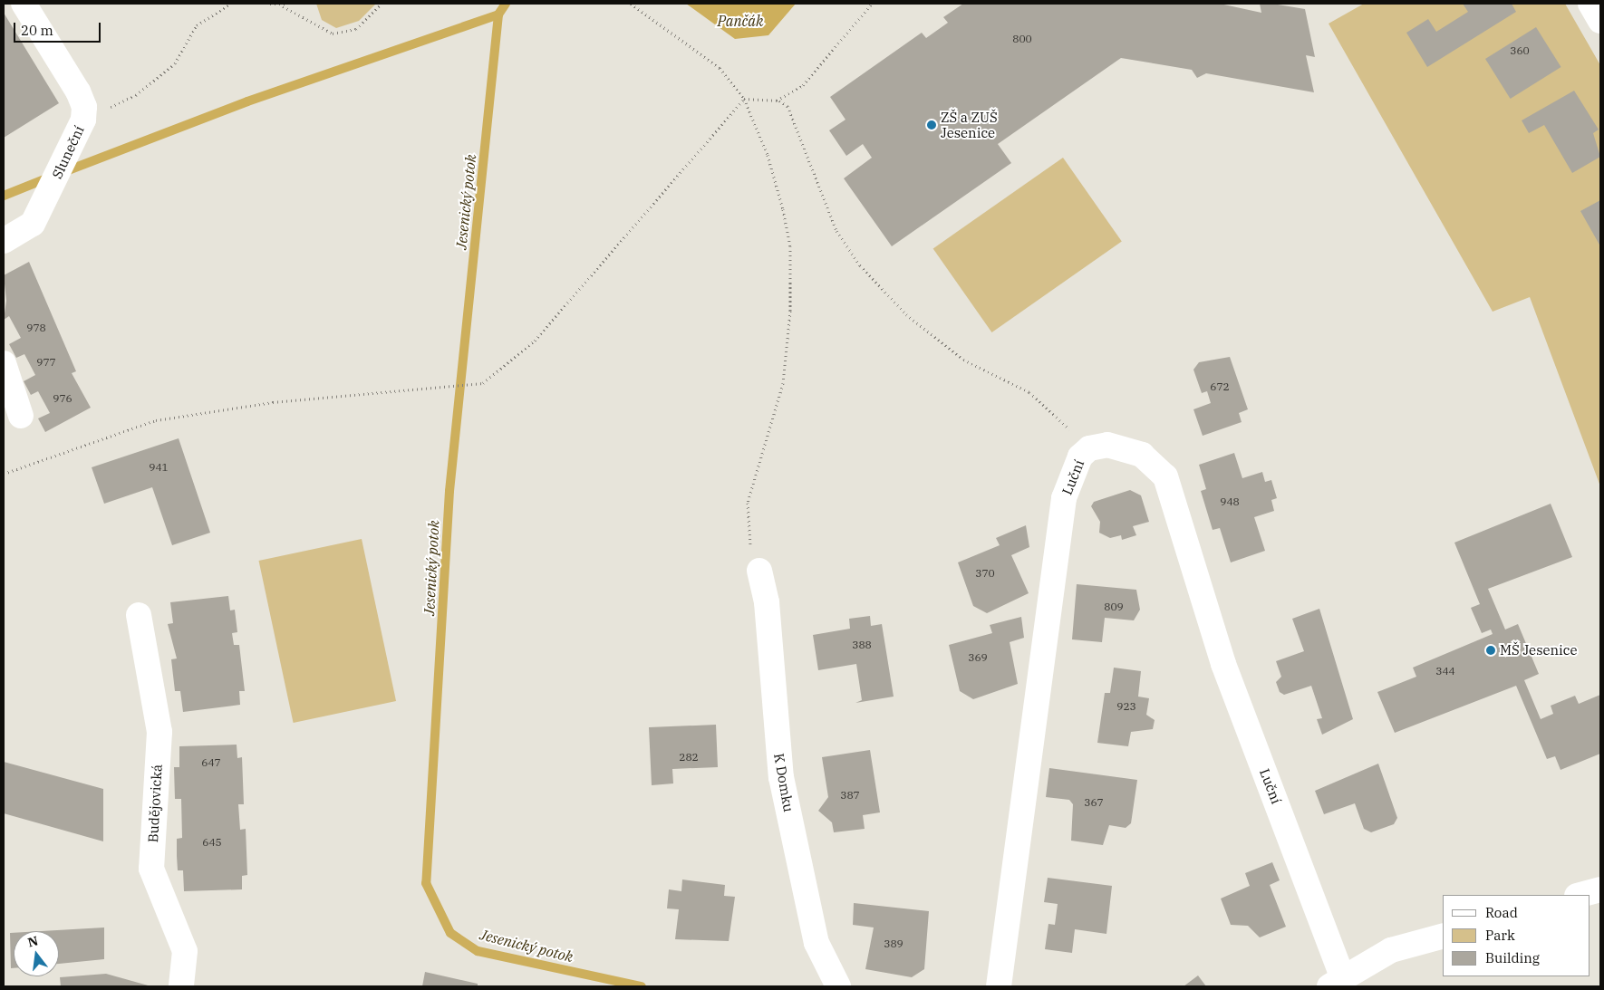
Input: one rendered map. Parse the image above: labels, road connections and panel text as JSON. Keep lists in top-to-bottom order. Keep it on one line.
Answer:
{"streets":{"street":["Sluneční","Luční","K Domku","Budějovická"]},"water":["Pančák","Jesenický potok"],"places":["ZŠ a ZUŠ Jesenice","MŠ Jesenice"],"house_numbers":["800","360","978","977","672","976","941","948","370","809","388","369","344","923","282","647","387","367","645","389"],"legend":["Road","Park","Building"],"scale_bar":"20 m","north":"top"}
